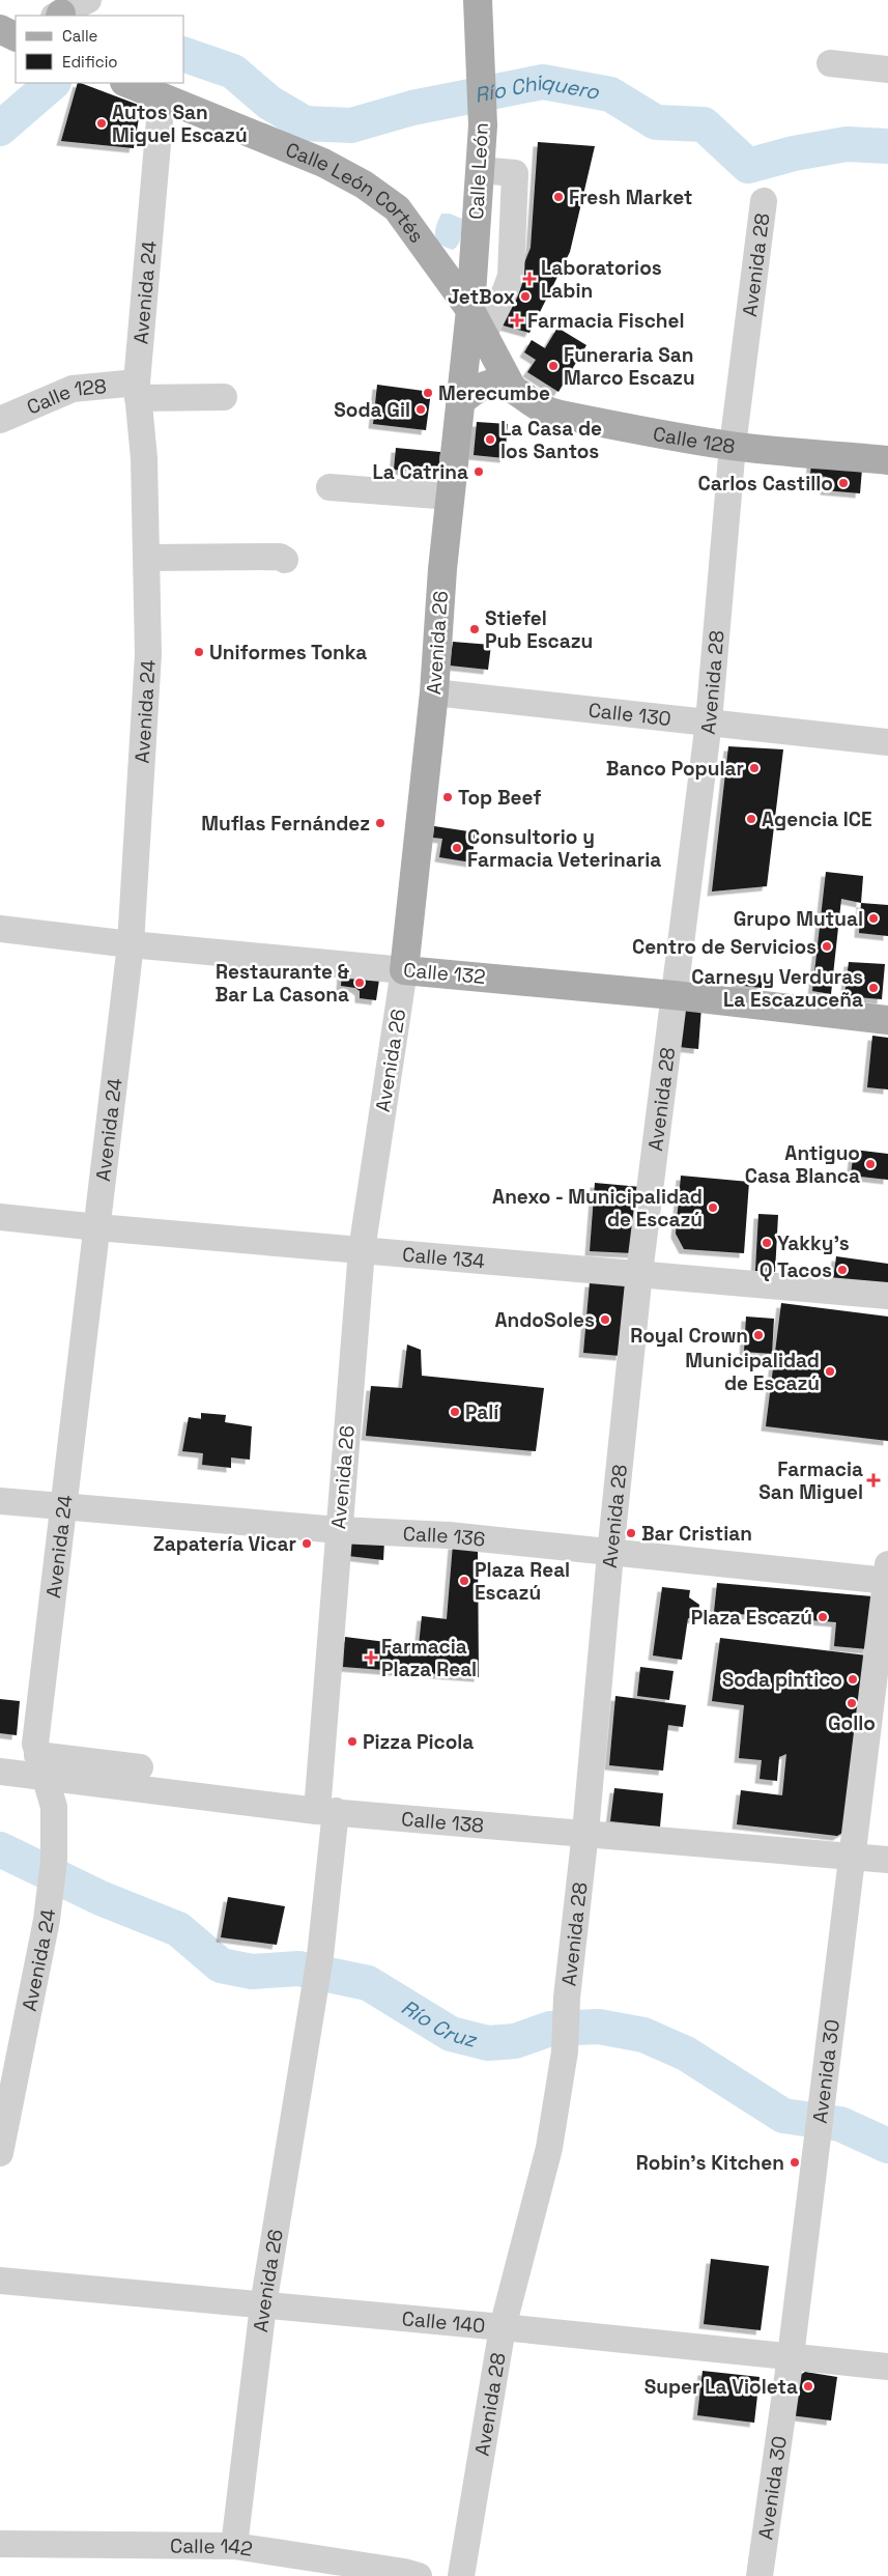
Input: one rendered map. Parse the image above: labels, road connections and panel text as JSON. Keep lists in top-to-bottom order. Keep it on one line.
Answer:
{"streets":{"main road":["Calle León","Calle León Cortés","Calle 128","Avenida 26","Calle 132"],"street":["Avenida 28","Avenida 24","Calle 130","Calle 134","Calle 136","Calle 138","Avenida 30","Calle 140","Calle 142"]},"crossings":[["Calle León","Calle León Cortés"],["Calle León","Avenida 26"],["Calle León Cortés","Avenida 24"],["Calle León Cortés","Calle 128"],["Calle León Cortés","Avenida 26"],["Avenida 28","Calle 128"],["Avenida 28","Calle 130"],["Avenida 28","Calle 132"],["Avenida 28","Calle 134"],["Avenida 28","Calle 136"],["Avenida 28","Calle 138"],["Avenida 28","Calle 140"],["Avenida 24","Calle 128"],["Avenida 24","Calle 132"],["Avenida 24","Calle 134"],["Avenida 24","Calle 136"],["Avenida 24","Calle 138"],["Avenida 26","Calle 130"],["Avenida 26","Calle 132"],["Avenida 26","Calle 134"],["Avenida 26","Calle 136"],["Avenida 26","Calle 138"],["Avenida 26","Calle 140"],["Avenida 26","Calle 142"],["Calle 136","Avenida 30"],["Calle 138","Avenida 30"],["Avenida 30","Calle 140"]],"water":["Río Chiquero","Río Cruz"],"places":{"other":["Autos San Miguel Escazú","Fresh Market","JetBox","Funeraria San Marco Escazu","Merecumbe","Soda Gil","La Casa de los Santos","La Catrina","Carlos Castillo","Stiefel Pub Escazu","Uniformes Tonka","Banco Popular","Top Beef","Agencia ICE","Muflas Fernández","Consultorio y Farmacia Veterinaria","Grupo Mutual","Centro de Servicios","Restaurante & Bar La Casona","Carnes y Verduras La Escazuceña","Antiguo Casa Blanca","Anexo - Municipalidad de Escazú","Yakky's","Q Tacos","AndoSoles","Royal Crown","Municipalidad de Escazú","Palí","Bar Cristian","Zapatería Vicar","Plaza Real Escazú","Plaza Escazú","Soda pintico","Gollo","Pizza Picola","Robin's Kitchen","Super La Violeta"],"health":["Laboratorios Labin","Farmacia Fischel","Farmacia San Miguel","Farmacia Plaza Real"]},"legend":["Calle","Edificio"]}
